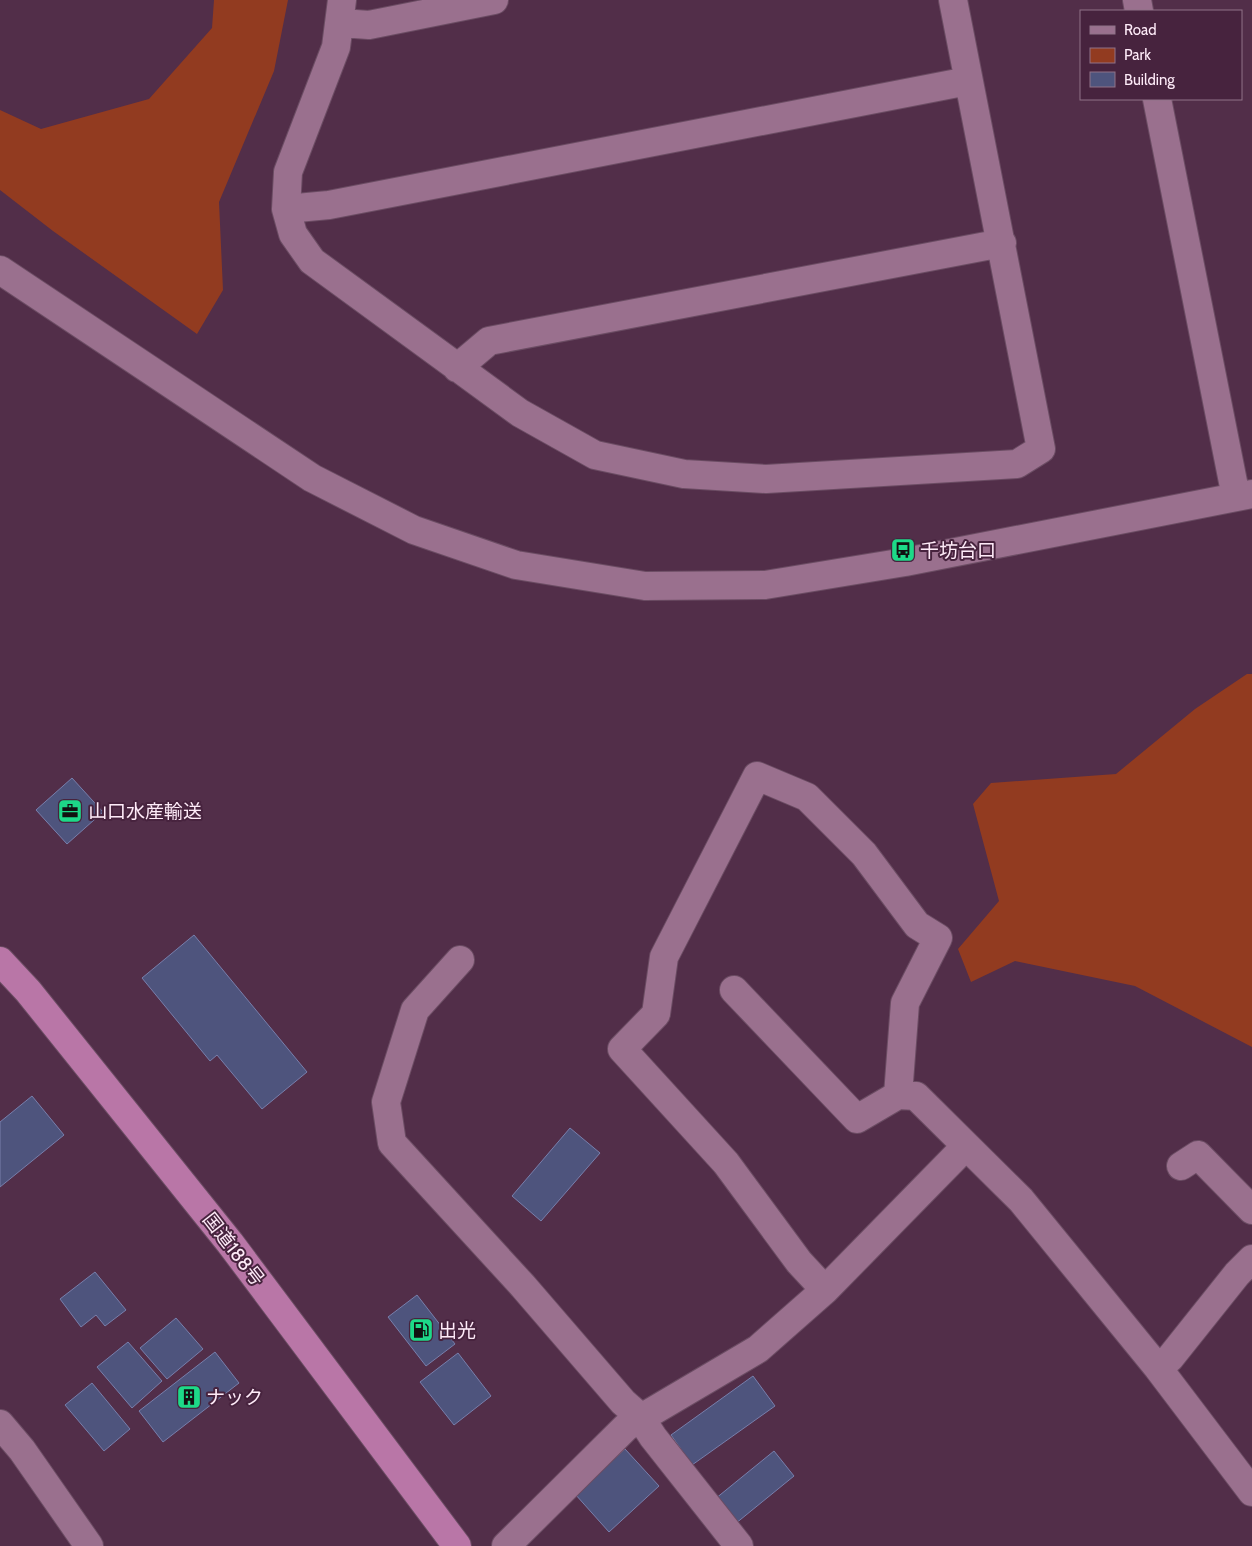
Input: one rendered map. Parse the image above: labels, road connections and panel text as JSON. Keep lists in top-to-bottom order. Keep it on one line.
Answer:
{"streets":{"highway":["国道188号"]},"places":{"bus stop":["千坊台口"],"office":["山口水産輸送"],"fuel station":["出光"],"building":["ナック"]},"legend":["Road","Park","Building"]}
